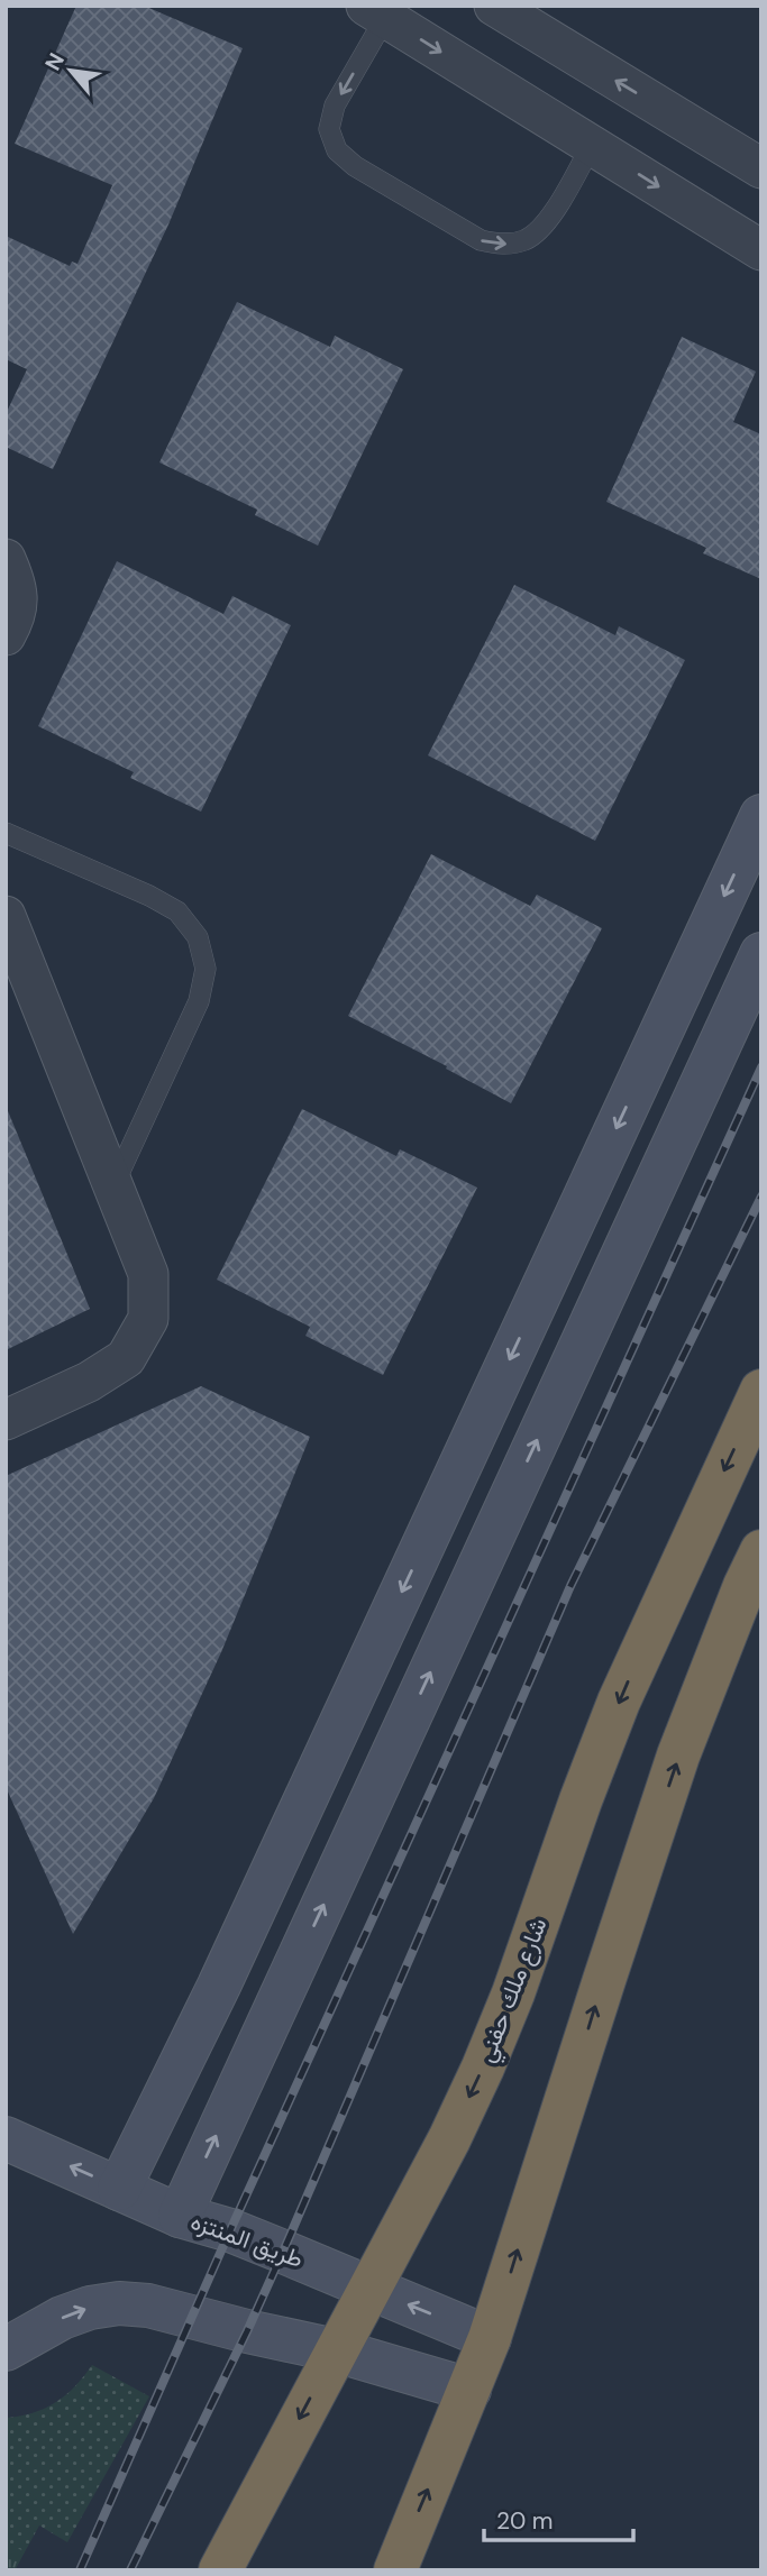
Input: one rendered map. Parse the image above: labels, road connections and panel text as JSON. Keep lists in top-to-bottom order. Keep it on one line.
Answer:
{"streets":{"highway":["شارع ملك حفني"],"street":["طريق المنتزه"]},"crossings":[["شارع ملك حفني","طريق المنتزه"]],"scale_bar":"20 m","north":"top left"}
